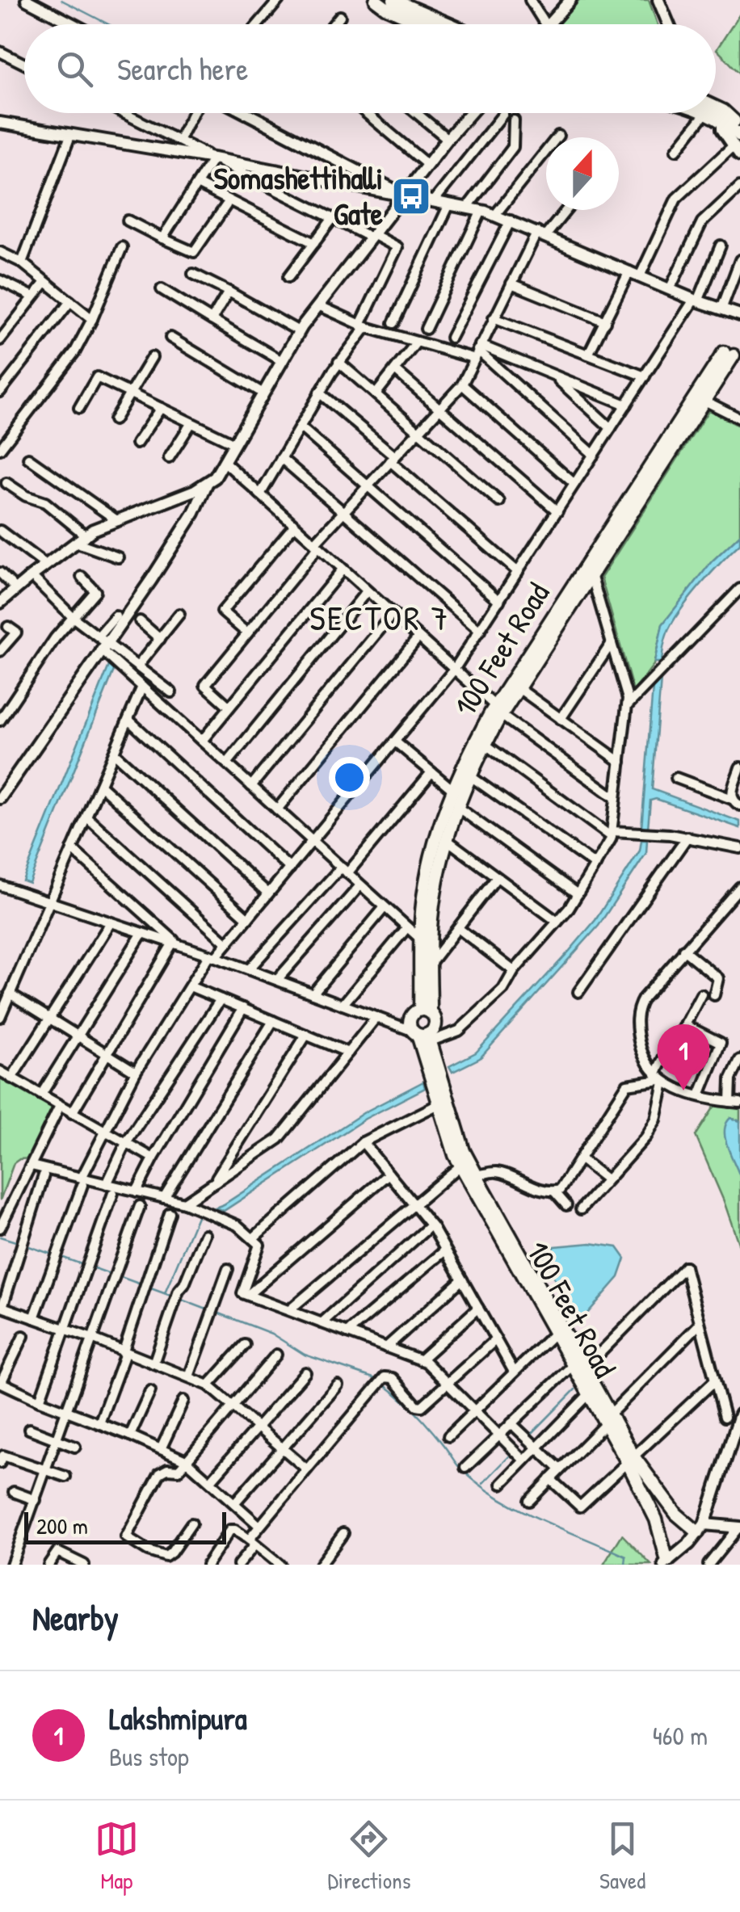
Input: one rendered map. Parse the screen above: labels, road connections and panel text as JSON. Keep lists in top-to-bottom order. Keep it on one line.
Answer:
{"streets":{"main road":["100 Feet Road"]},"districts":["SECTOR 7"],"places":{"bus stop":["Somashettihalli Gate"]},"scale_bar":"200 m","north":"top","page":{"search":"Search here","pins":"1","scale":"200 m","heading":"Nearby","list":[{"mark":"1","name":"Lakshmipura","note":"Bus stop","value":"460 m"}],"nav":["Map","Directions","Saved"]}}
